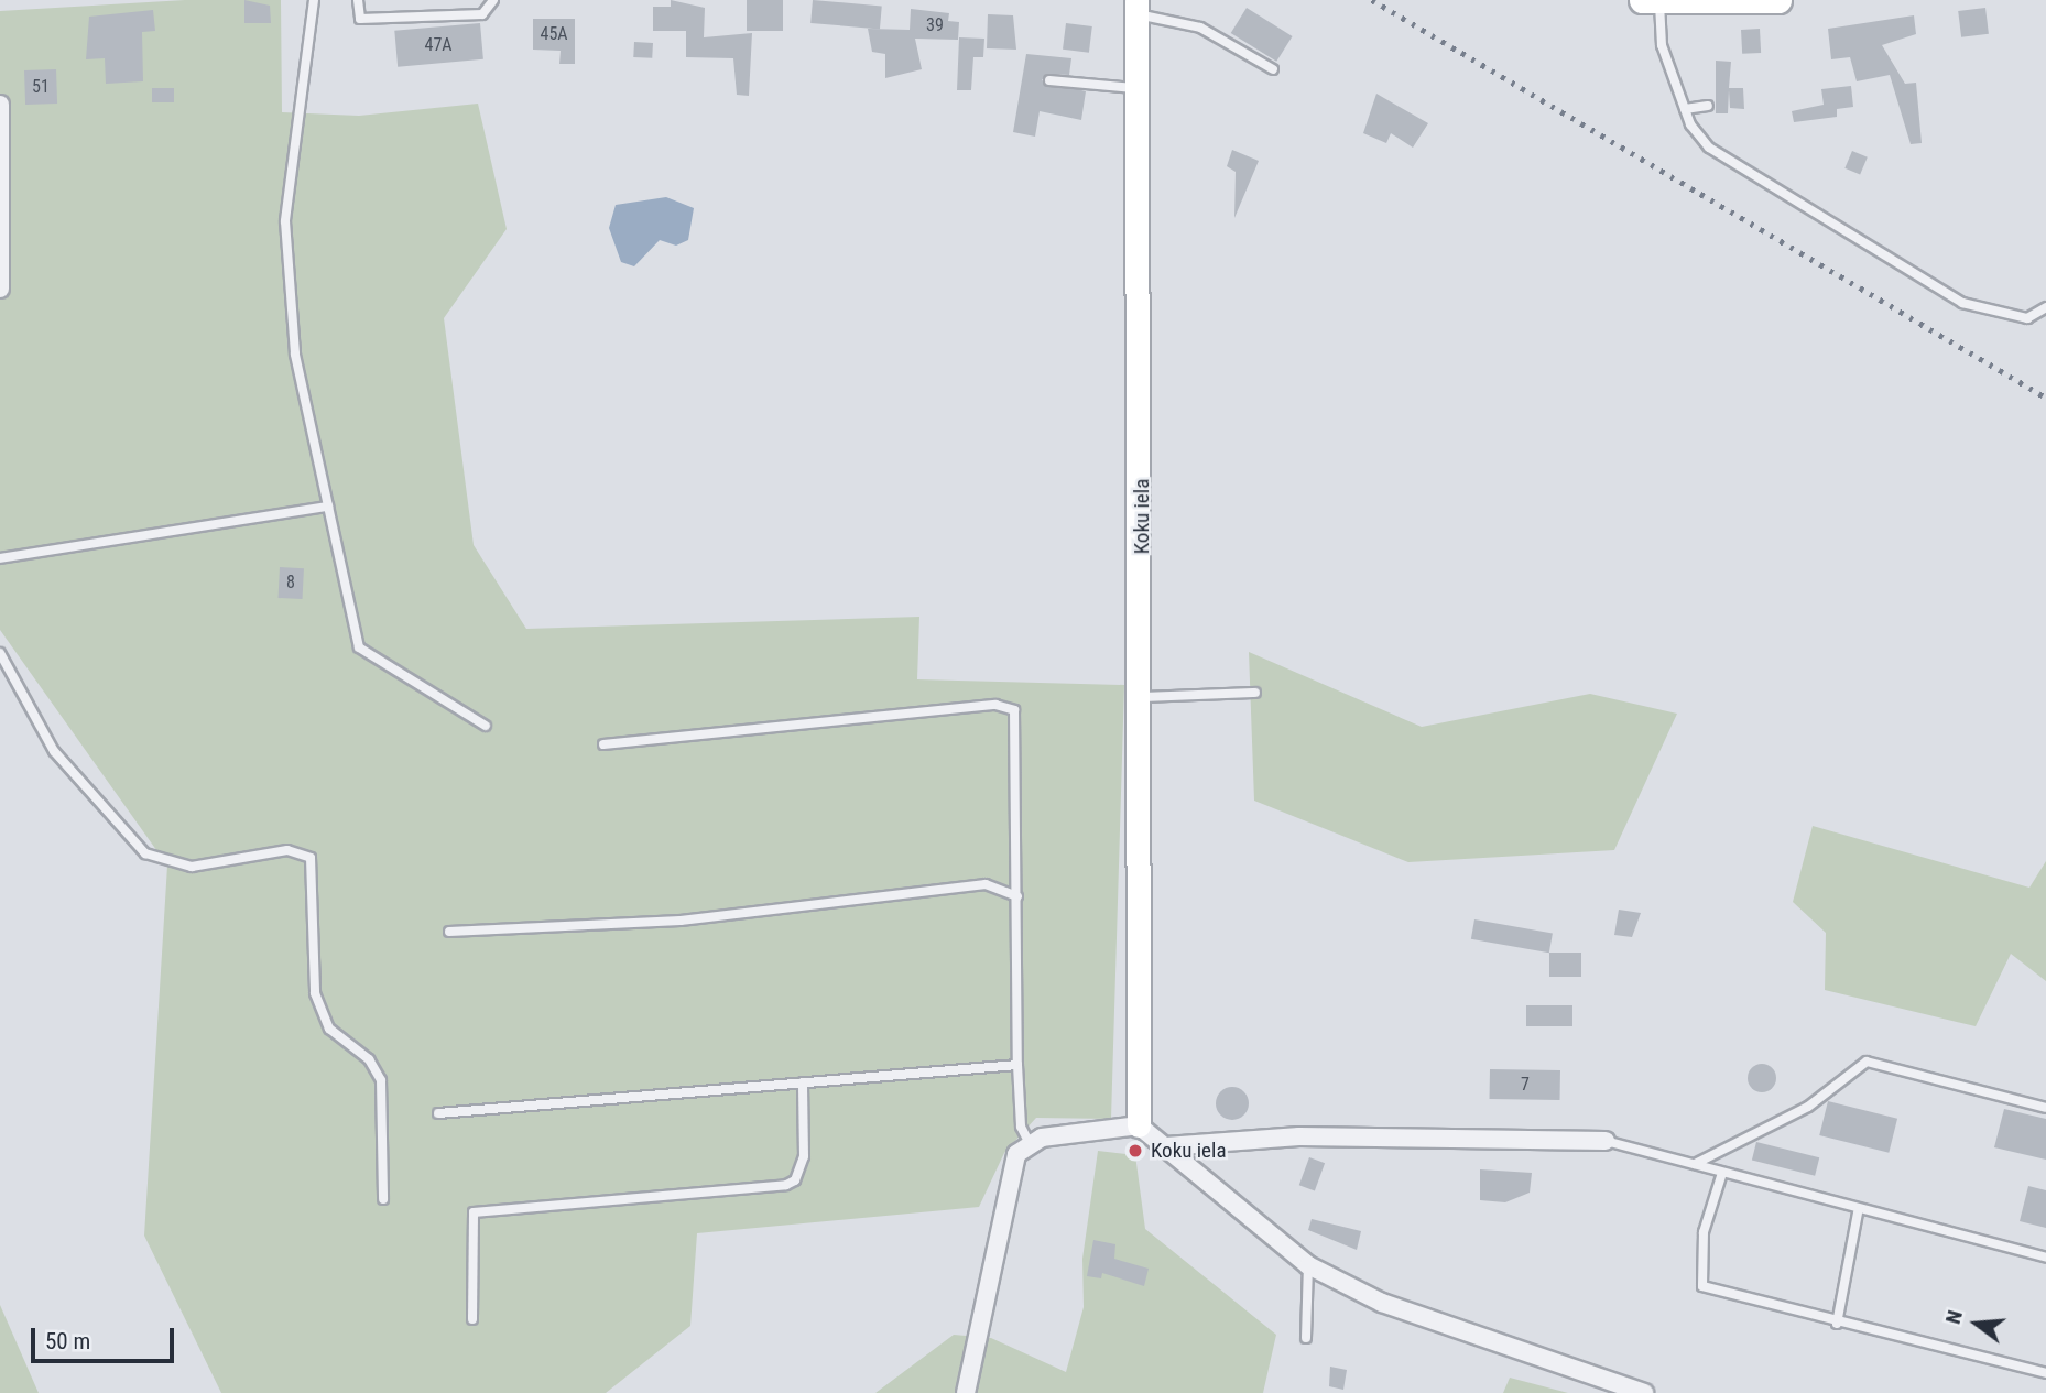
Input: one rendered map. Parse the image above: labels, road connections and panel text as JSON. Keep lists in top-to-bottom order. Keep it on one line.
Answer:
{"streets":{"street":["Koku iela"]},"places":["Koku iela"],"house_numbers":["39","45A","47A","51","8","7"],"scale_bar":"50 m","north":"left"}
